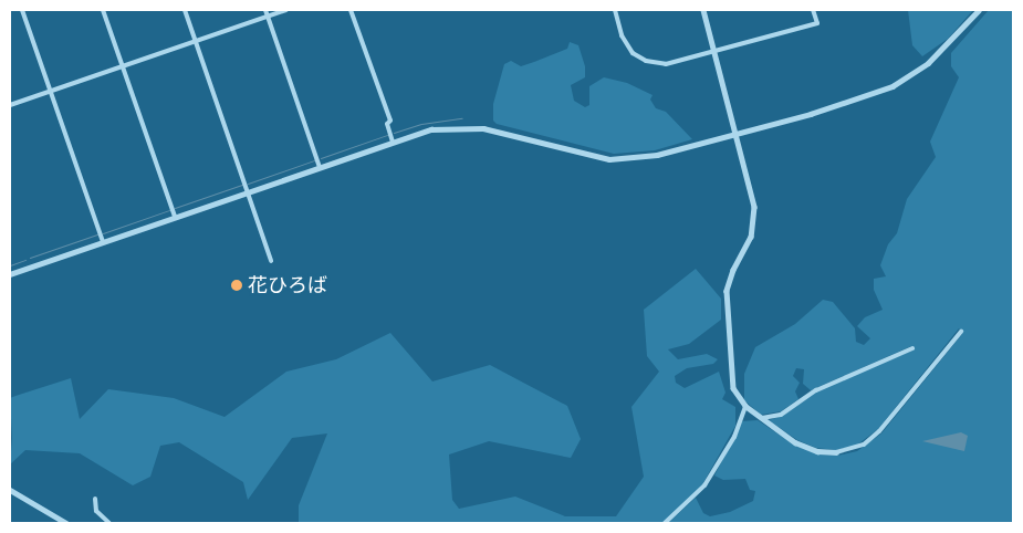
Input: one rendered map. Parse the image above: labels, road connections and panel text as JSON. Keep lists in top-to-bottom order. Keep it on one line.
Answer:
{"places":["花ひろば"]}
